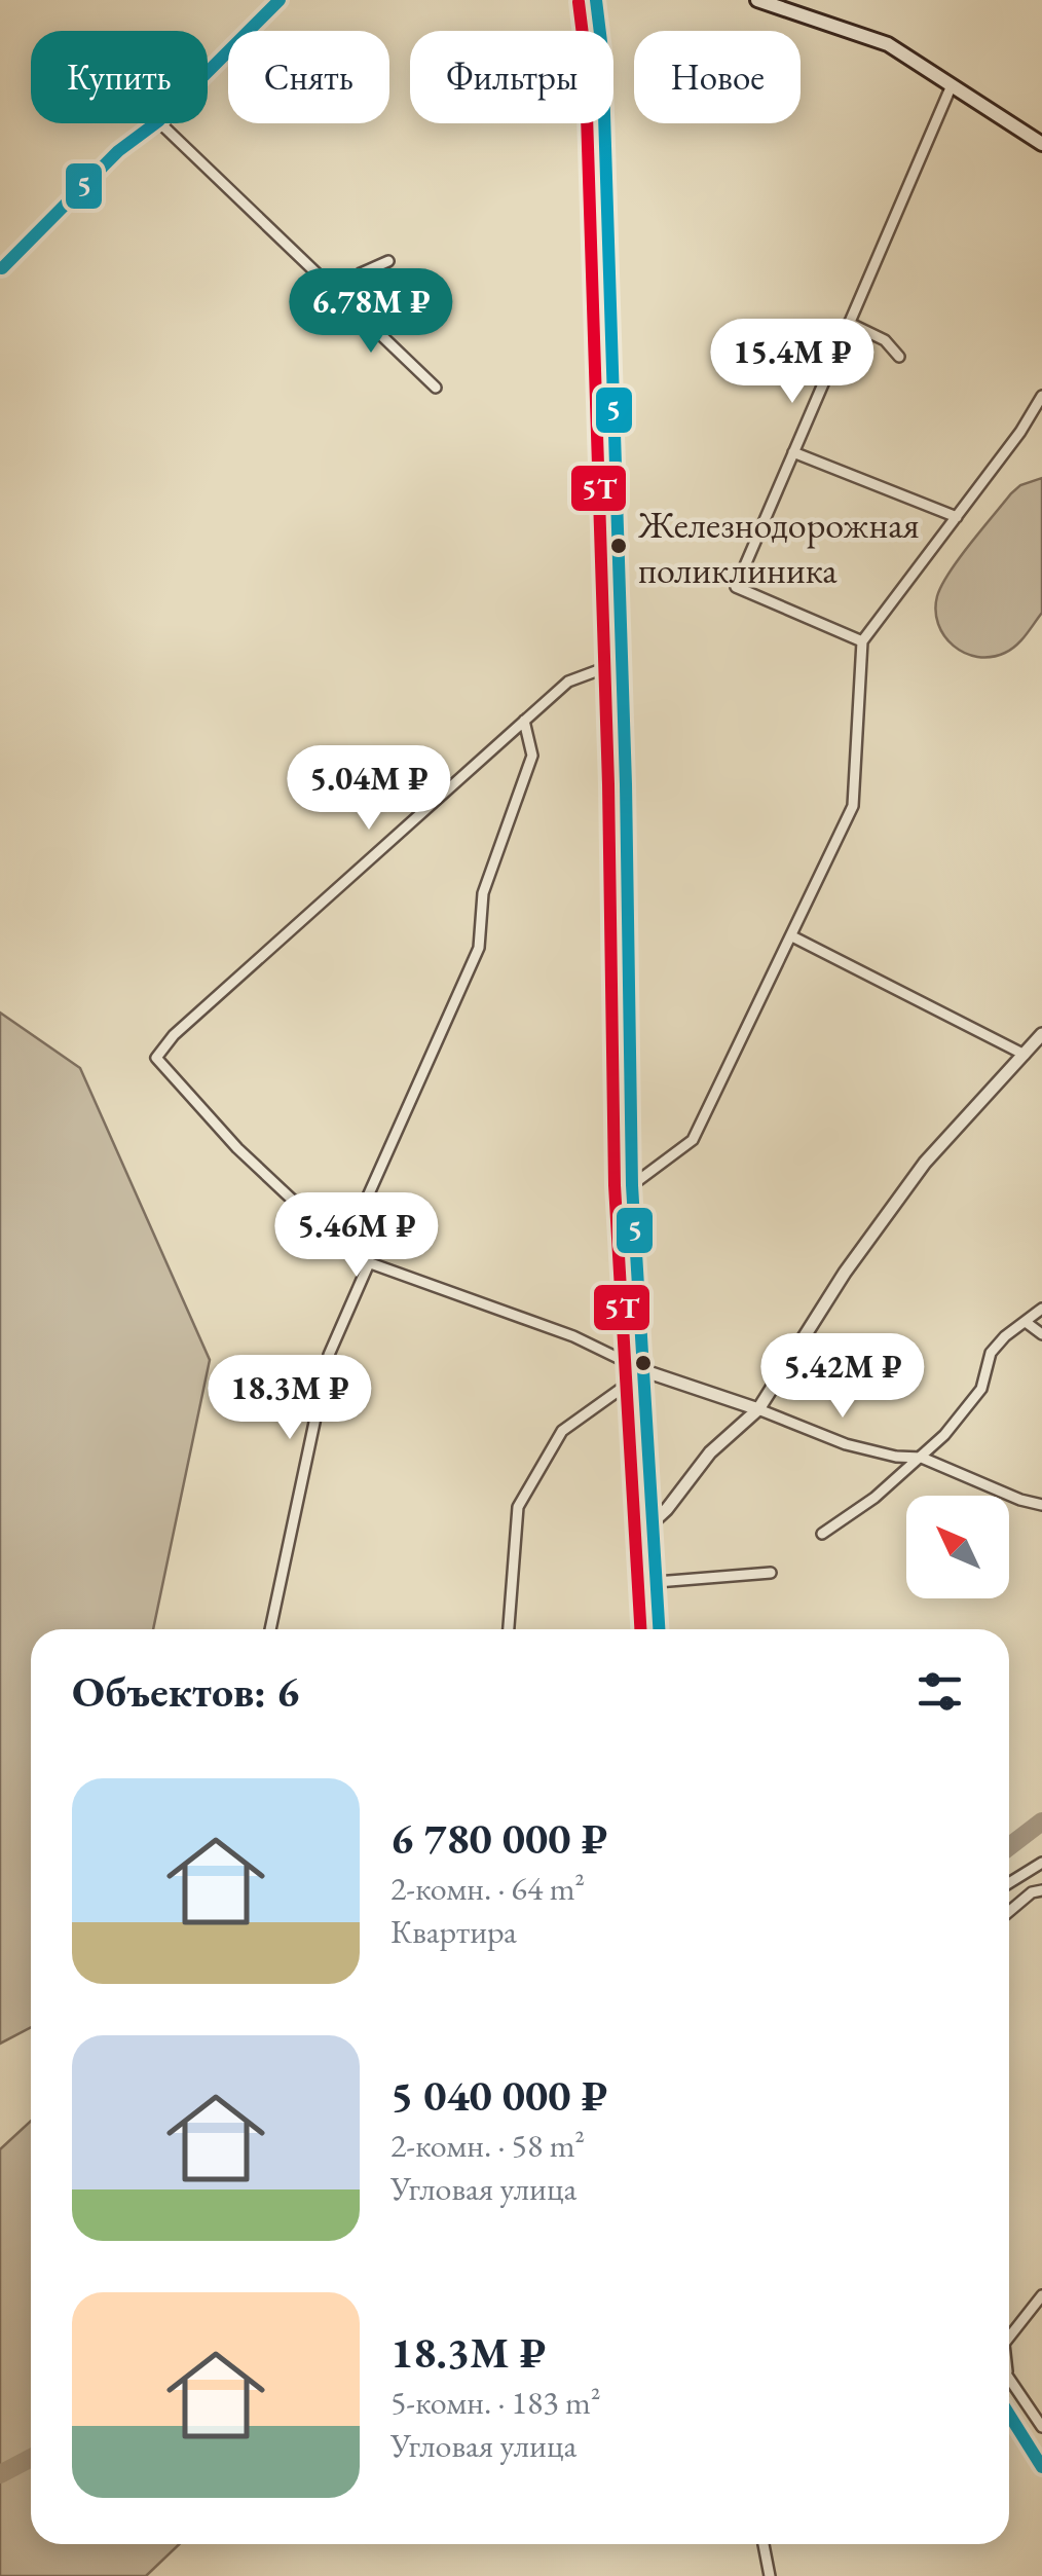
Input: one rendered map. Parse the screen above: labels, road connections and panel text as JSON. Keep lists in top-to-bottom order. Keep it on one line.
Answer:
{"places":["Железнодорожная поликлиника"],"lines":["transit line 5","transit line 5Т"],"north":"top left","page":{"chip":["Купить","Снять","Фильтры","Новое"],"price":["6.78M ₽","15.4M ₽","5.04M ₽","5.46M ₽","5.42M ₽","18.3M ₽"],"heading":"Объектов: 6","list":[{"name":"6 780 000 ₽","note":"2-комн. · 64 m² · Квартира"},{"name":"5 040 000 ₽","note":"2-комн. · 58 m² · Угловая улица"},{"name":"18.3M ₽","note":"5-комн. · 183 m² · Угловая улица"}]}}
